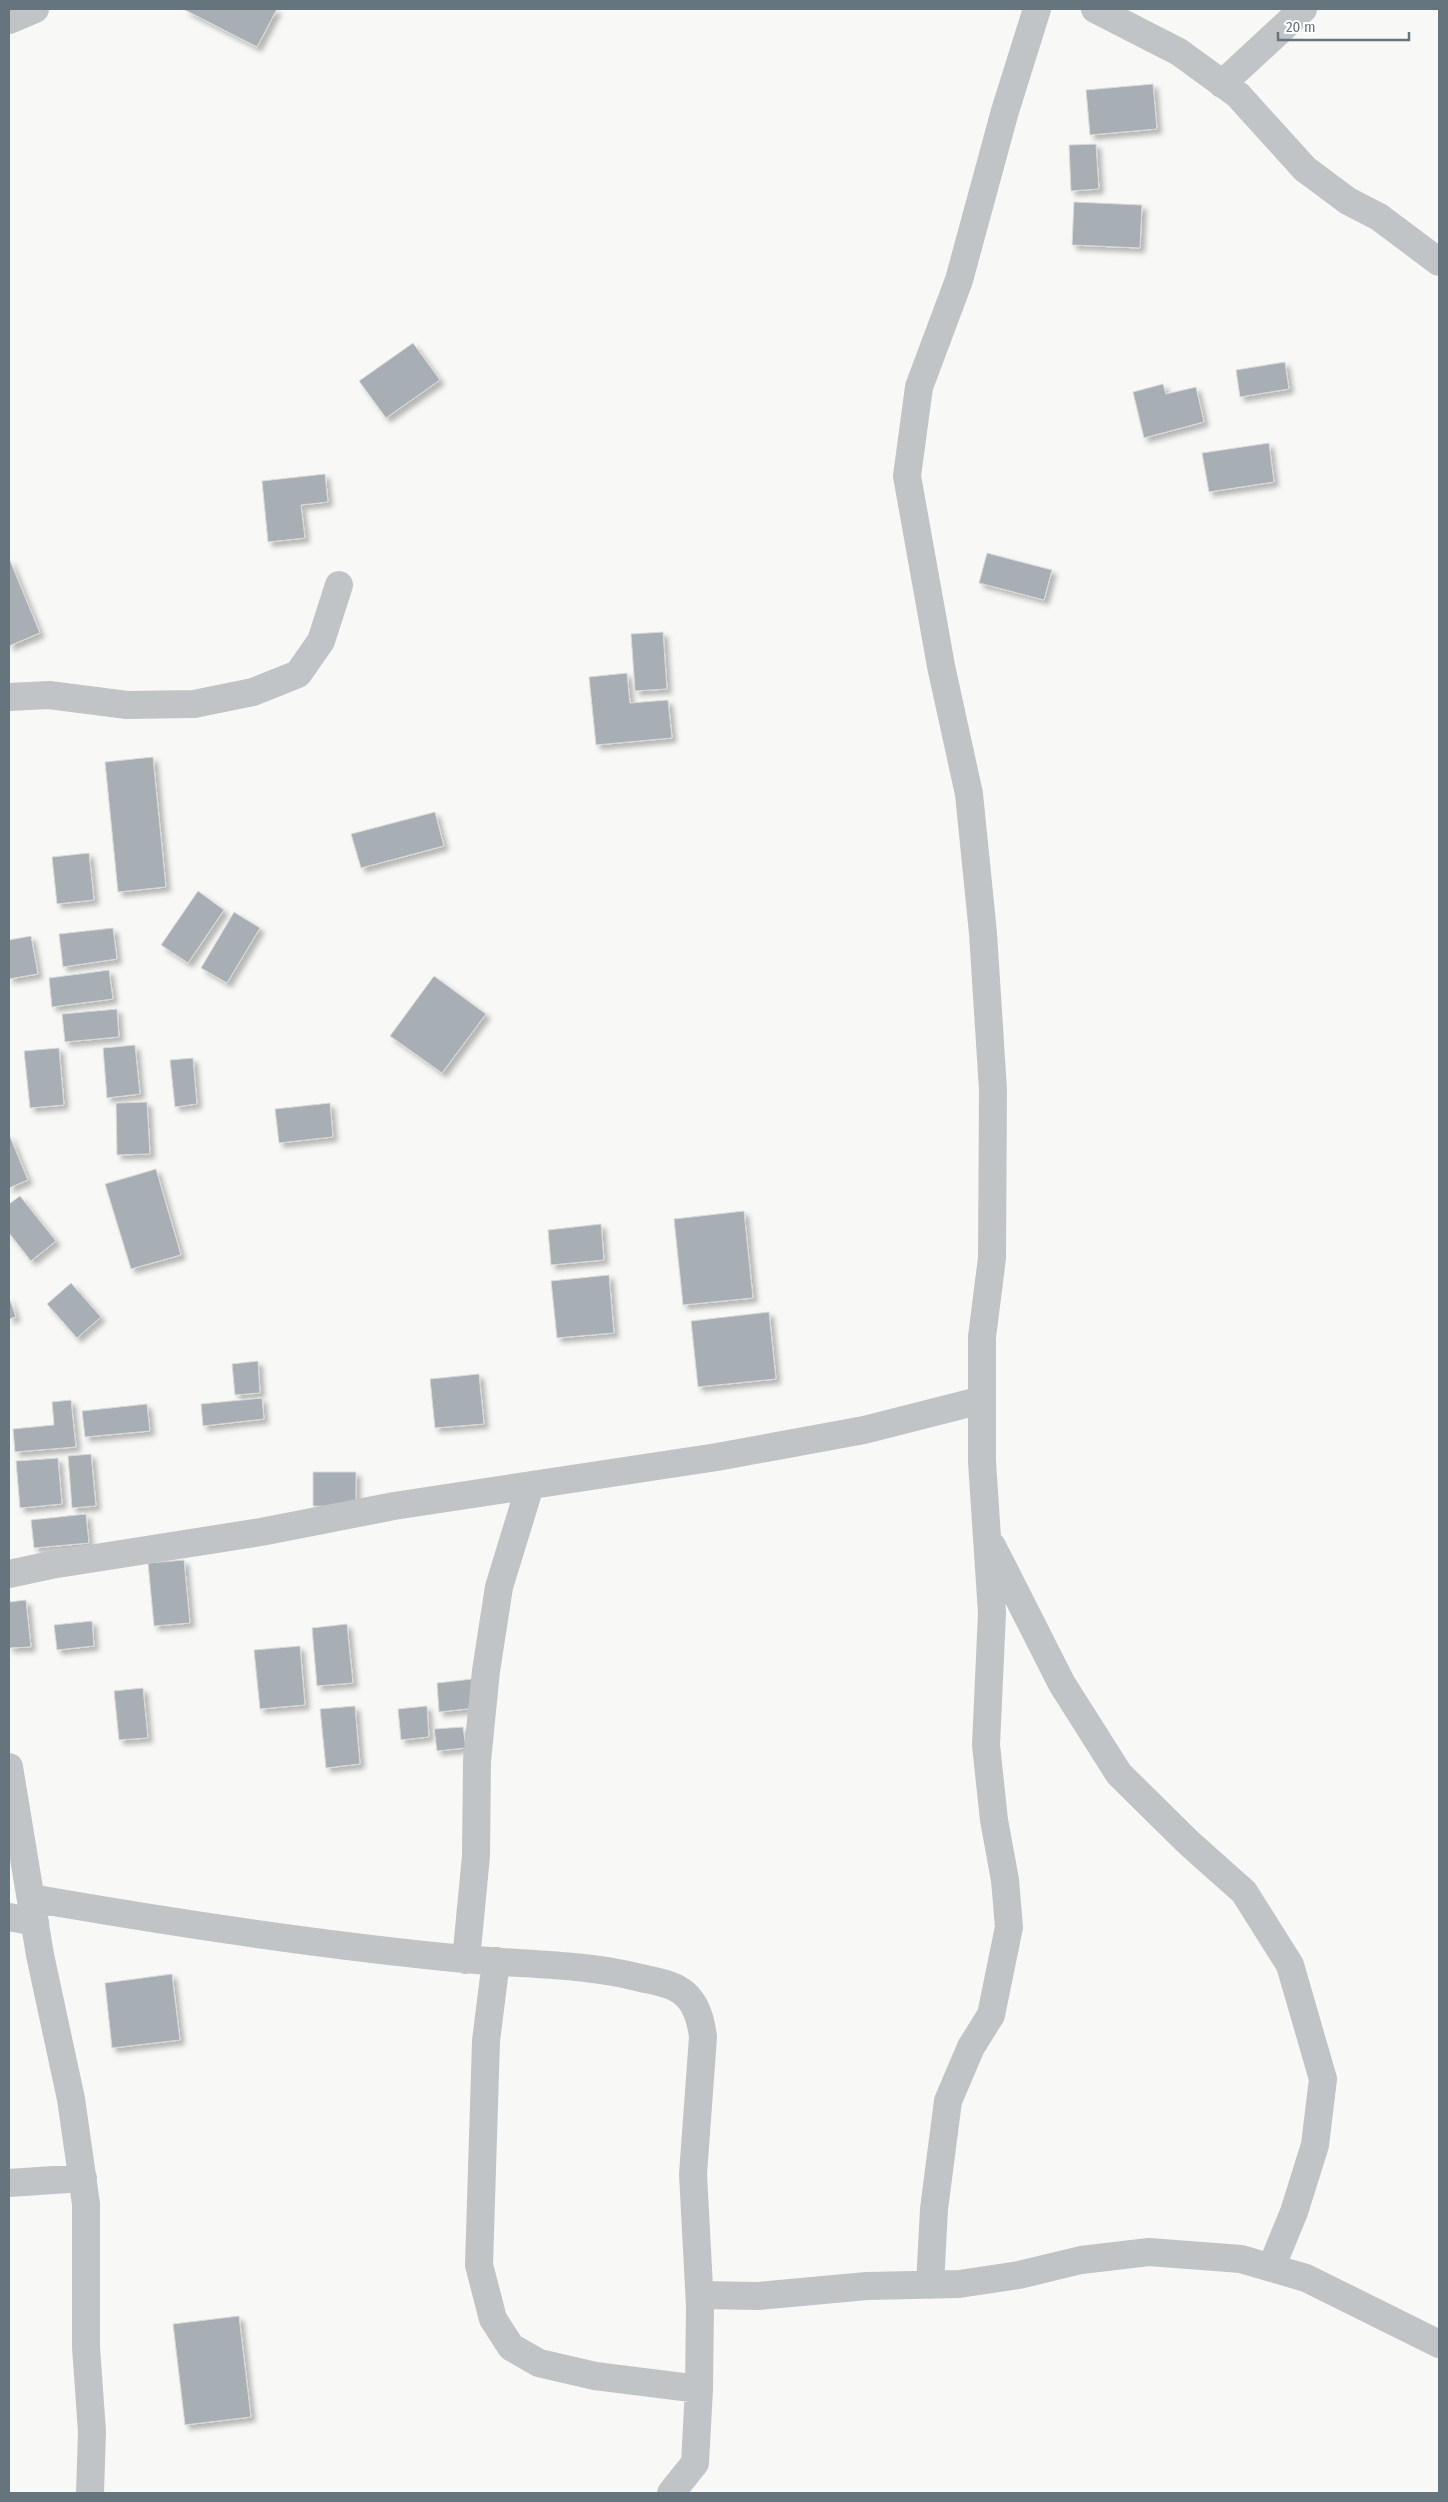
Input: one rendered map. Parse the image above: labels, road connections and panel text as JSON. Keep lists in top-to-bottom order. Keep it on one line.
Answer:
{"scale_bar":"20 m"}
